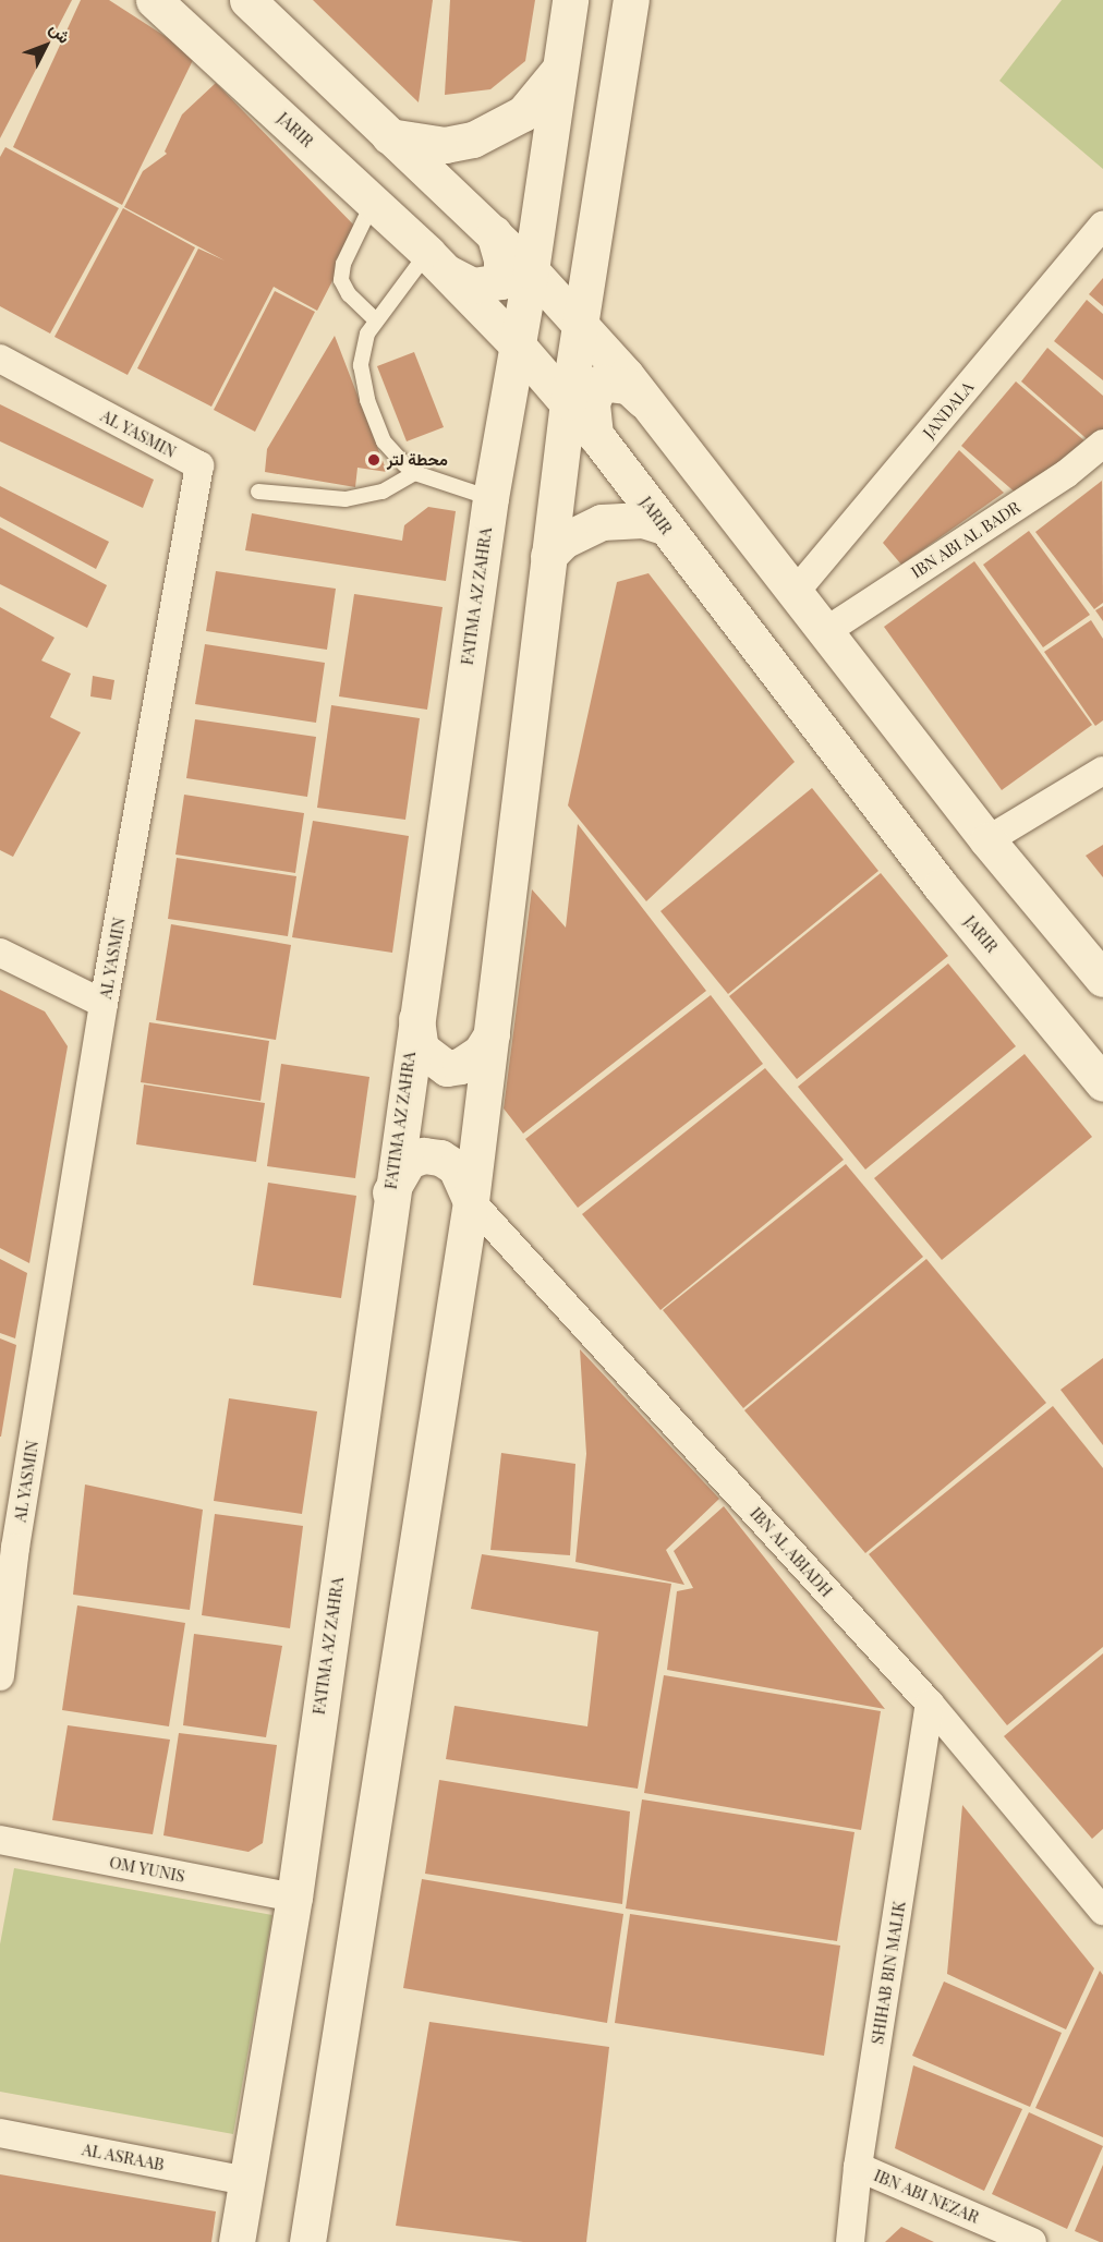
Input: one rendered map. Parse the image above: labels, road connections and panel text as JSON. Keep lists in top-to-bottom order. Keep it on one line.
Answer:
{"streets":{"main road":["JARIR","FATIMA AZ ZAHRA"],"street":["JANDALA","AL YASMIN","IBN ABI AL BADR","IBN AL ABIADH","OM YUNIS","SHIHAB BIN MALIK","AL ASRAAB","IBN ABI NEZAR"]},"crossings":[["JARIR","FATIMA AZ ZAHRA"],["FATIMA AZ ZAHRA","OM YUNIS"],["FATIMA AZ ZAHRA","AL ASRAAB"],["IBN AL ABIADH","SHIHAB BIN MALIK"],["SHIHAB BIN MALIK","IBN ABI NEZAR"]],"places":["محطة لتر"],"north":"top right"}
